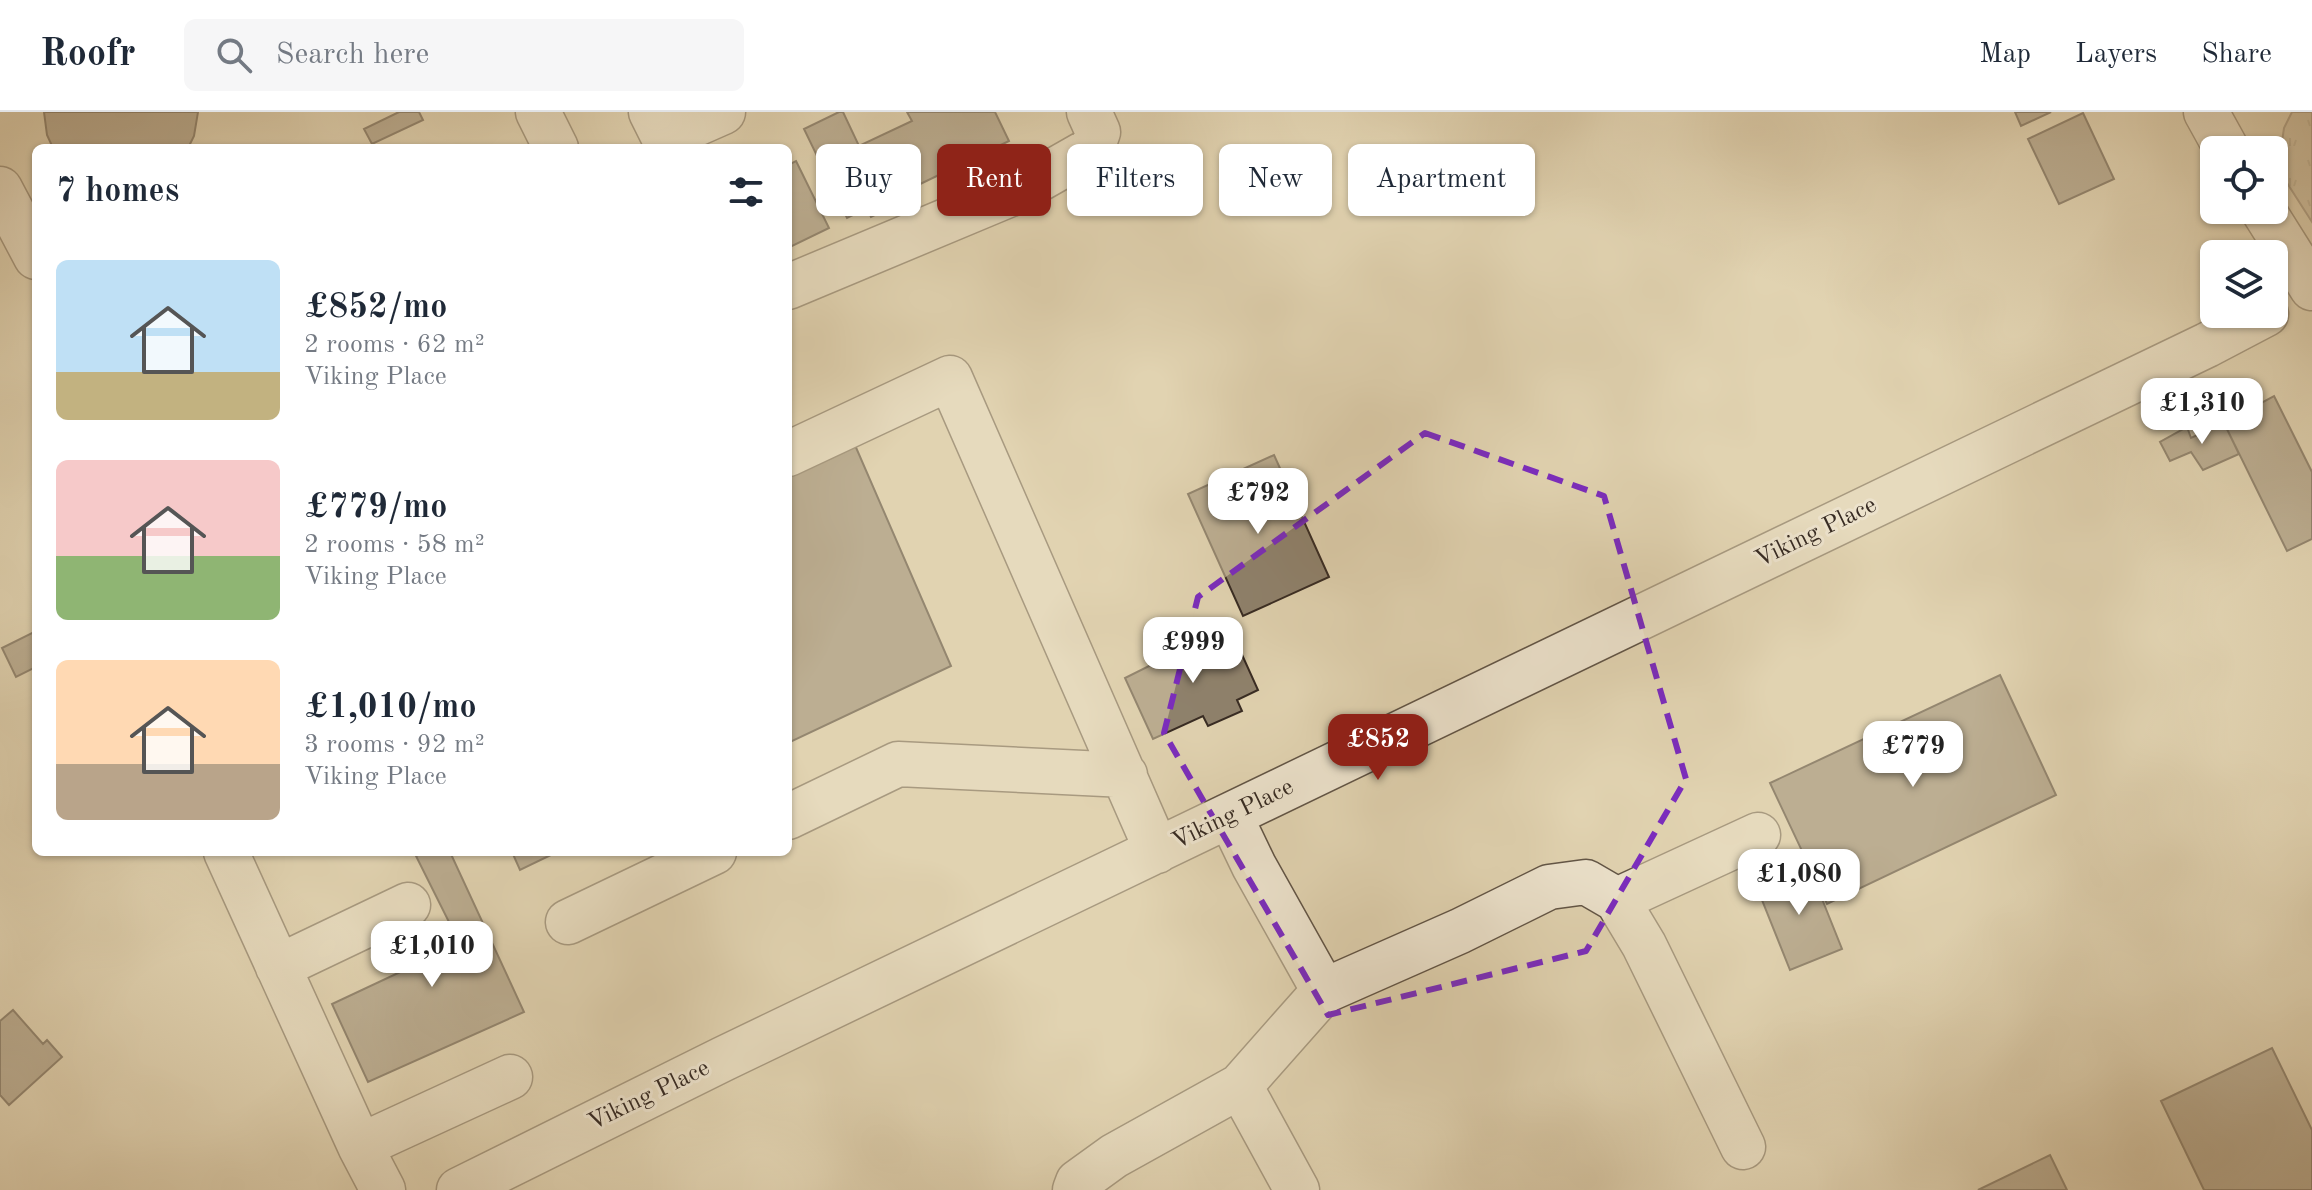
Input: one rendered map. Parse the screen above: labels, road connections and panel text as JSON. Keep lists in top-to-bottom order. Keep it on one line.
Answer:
{"streets":{"street":["Viking Place"]},"page":{"header":"Roofr","search":"Search here","nav":["Map","Layers","Share"],"chip":["Buy","Rent","Filters","New","Apartment"],"heading":"7 homes","list":[{"name":"£852/mo","note":"2 rooms · 62 m² · Viking Place"},{"name":"£779/mo","note":"2 rooms · 58 m² · Viking Place"},{"name":"£1,010/mo","note":"3 rooms · 92 m² · Viking Place"}],"price":["£1,310","£792","£999","£852","£779","£1,080","£1,010"]}}
